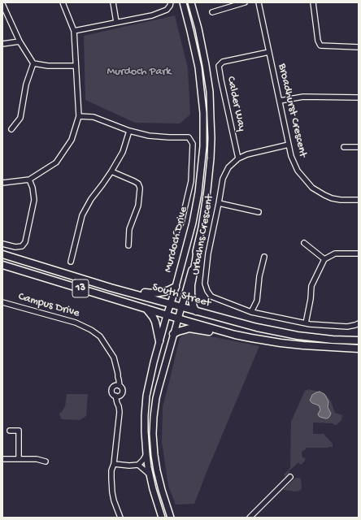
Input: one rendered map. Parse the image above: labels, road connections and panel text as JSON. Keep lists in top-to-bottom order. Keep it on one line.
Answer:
{"streets":{"highway":["13","South Street"],"main road":["Murdoch Drive"],"street":["Calder Way","Broadhurst Crescent","Urbahns Crescent","Campus Drive"]},"crossings":[["Calder Way","Broadhurst Crescent"],["Calder Way","Urbahns Crescent"],["Broadhurst Crescent","Urbahns Crescent"],["Murdoch Drive","South Street"]],"parks":["Murdoch Park"]}
